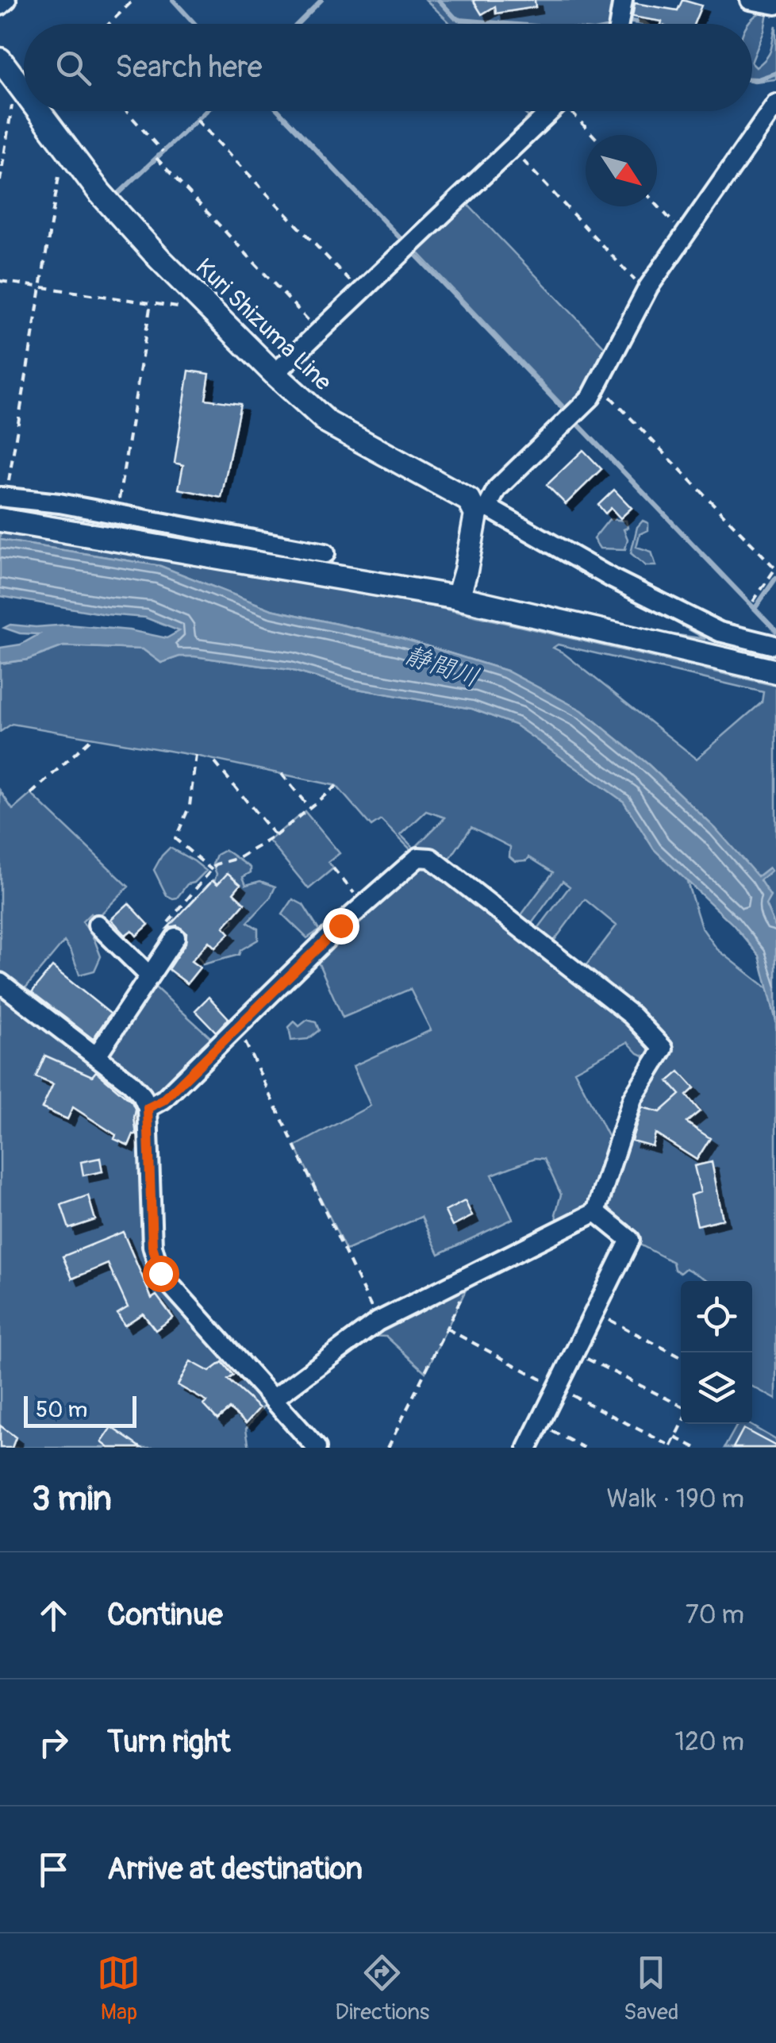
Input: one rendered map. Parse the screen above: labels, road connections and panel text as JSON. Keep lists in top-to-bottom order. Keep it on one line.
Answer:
{"streets":{"main road":["Kuri Shizuma Line"]},"water":["静間川"],"scale_bar":"50 m","north":"bottom right","page":{"search":"Search here","scale":"50 m","heading":["3 min","Walk · 190 m"],"list":[["Continue","70 m"],["Turn right","120 m"],"Arrive at destination"],"nav":["Map","Directions","Saved"]}}
